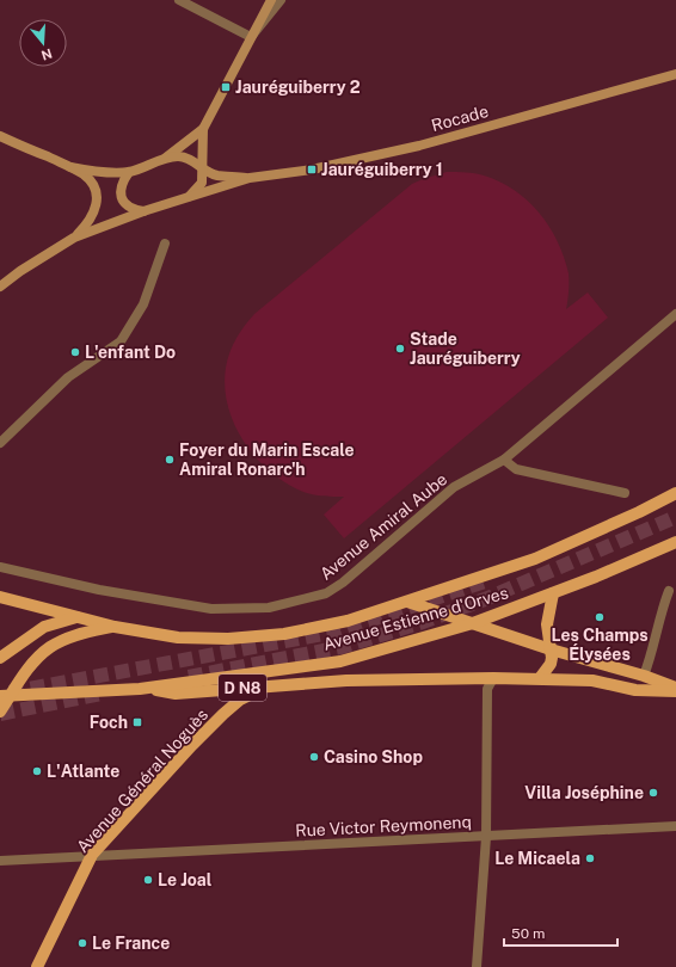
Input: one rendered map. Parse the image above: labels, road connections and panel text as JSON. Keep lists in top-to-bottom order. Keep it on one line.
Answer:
{"streets":{"main road":["Avenue Estienne d'Orves","D N8","Avenue Général Noguès"],"street":["Rocade","Avenue Amiral Aube","Rue Victor Reymonenq"]},"crossings":[["Avenue Estienne d'Orves","D N8"],["D N8","Avenue Général Noguès"],["Avenue Général Noguès","Rue Victor Reymonenq"]],"places":{"transit":["Jauréguiberry 2","Jauréguiberry 1","Foch"],"other":["Stade Jauréguiberry","L'enfant Do","Foyer du Marin Escale Amiral Ronarc'h","Les Champs Élysées","Casino Shop","L'Atlante","Villa Joséphine","Le Micaela","Le Joal","Le France"]},"scale_bar":"50 m","north":"bottom"}
